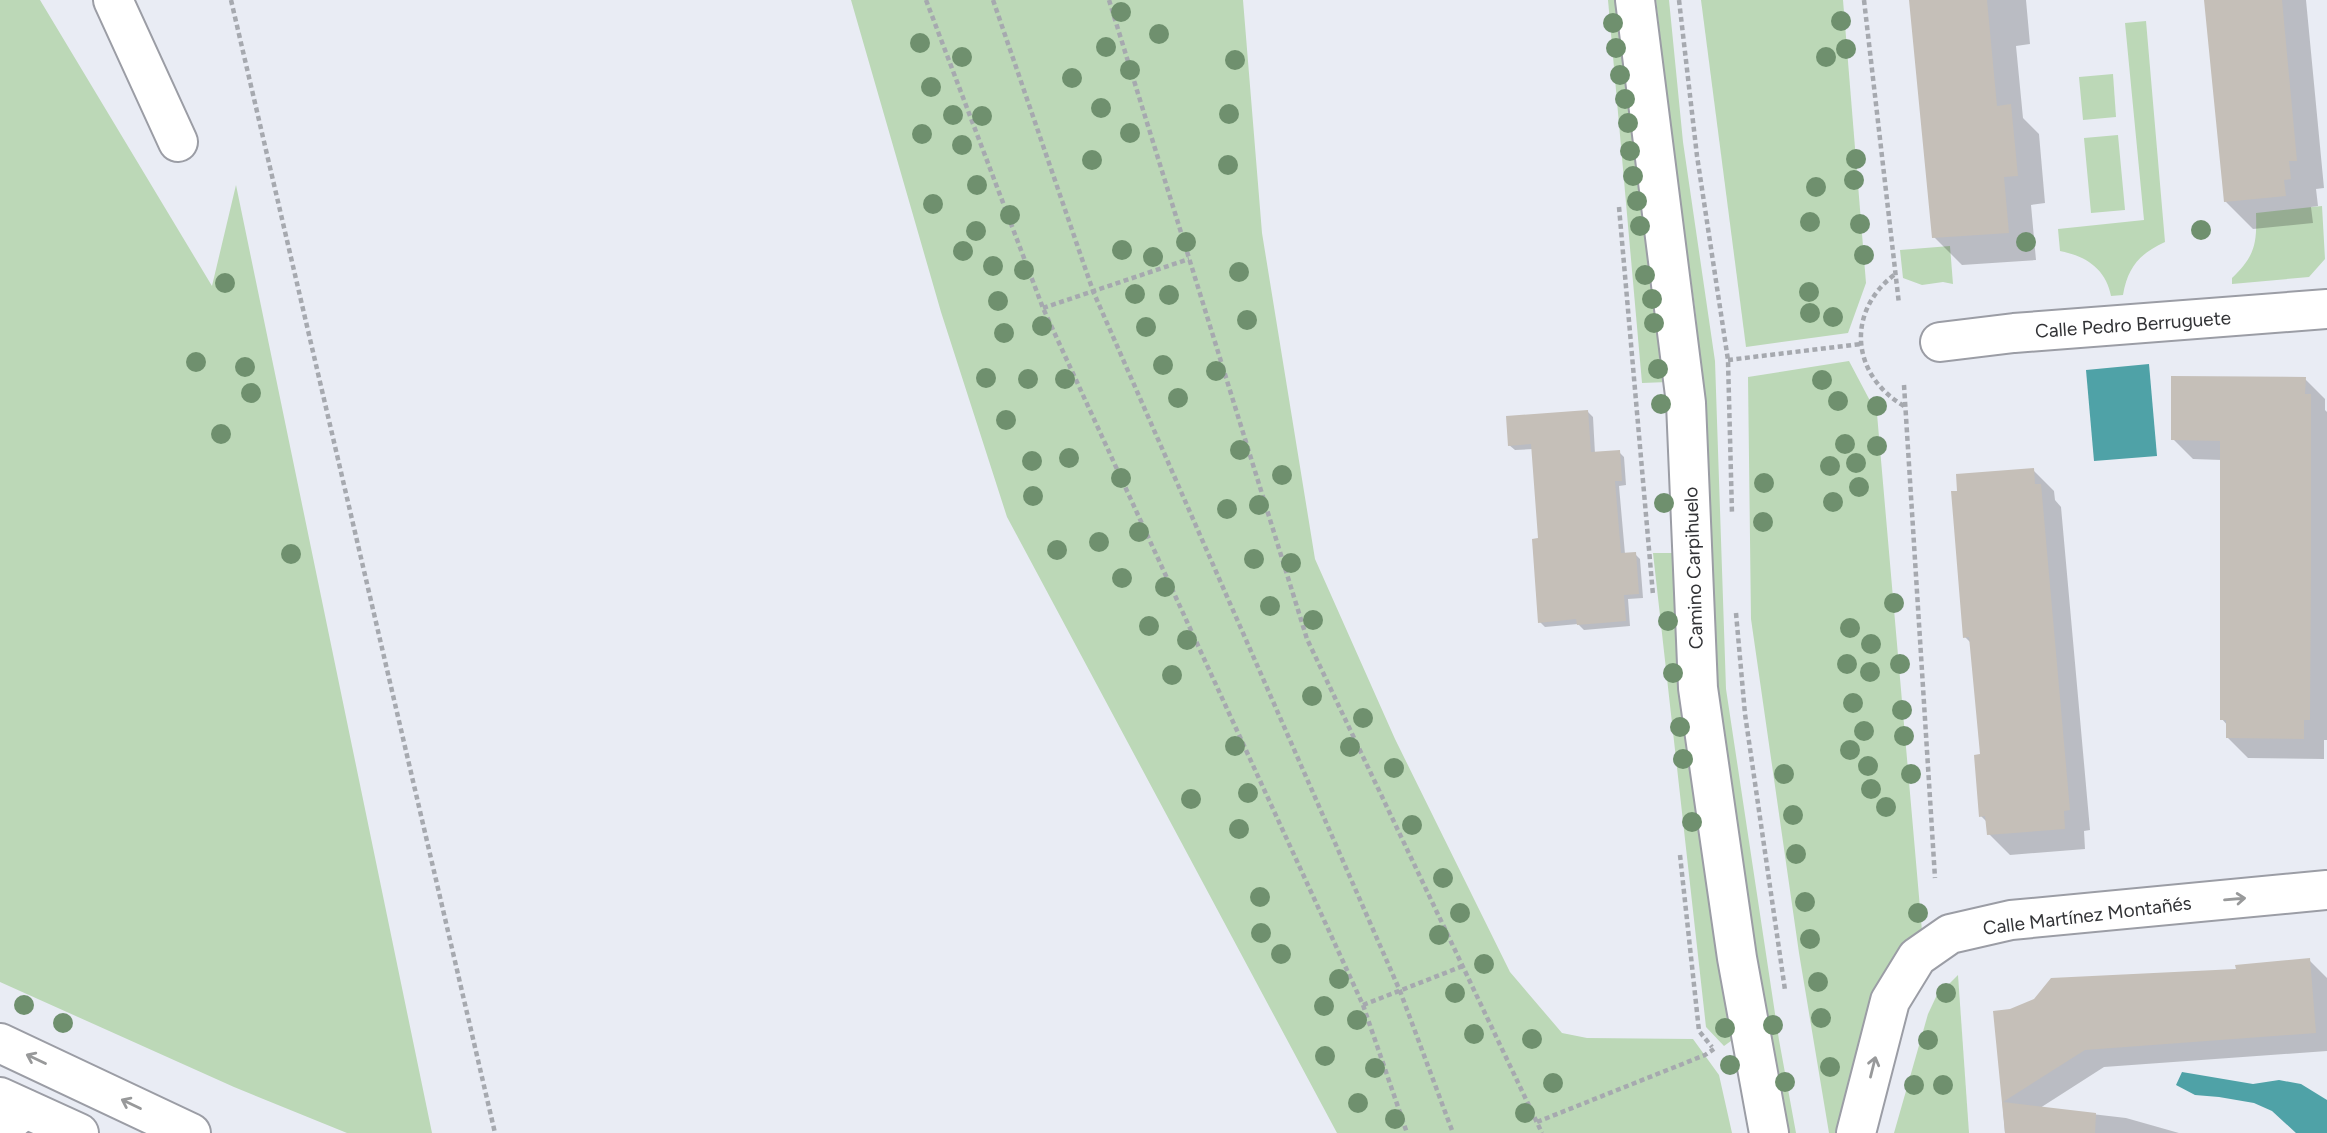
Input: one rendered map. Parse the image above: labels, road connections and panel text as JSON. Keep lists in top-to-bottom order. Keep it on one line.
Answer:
{"streets":{"street":["Calle Pedro Berruguete","Camino Carpihuelo","Calle Martínez Montañés"]},"one_way":["Calle Martínez Montañés"]}
